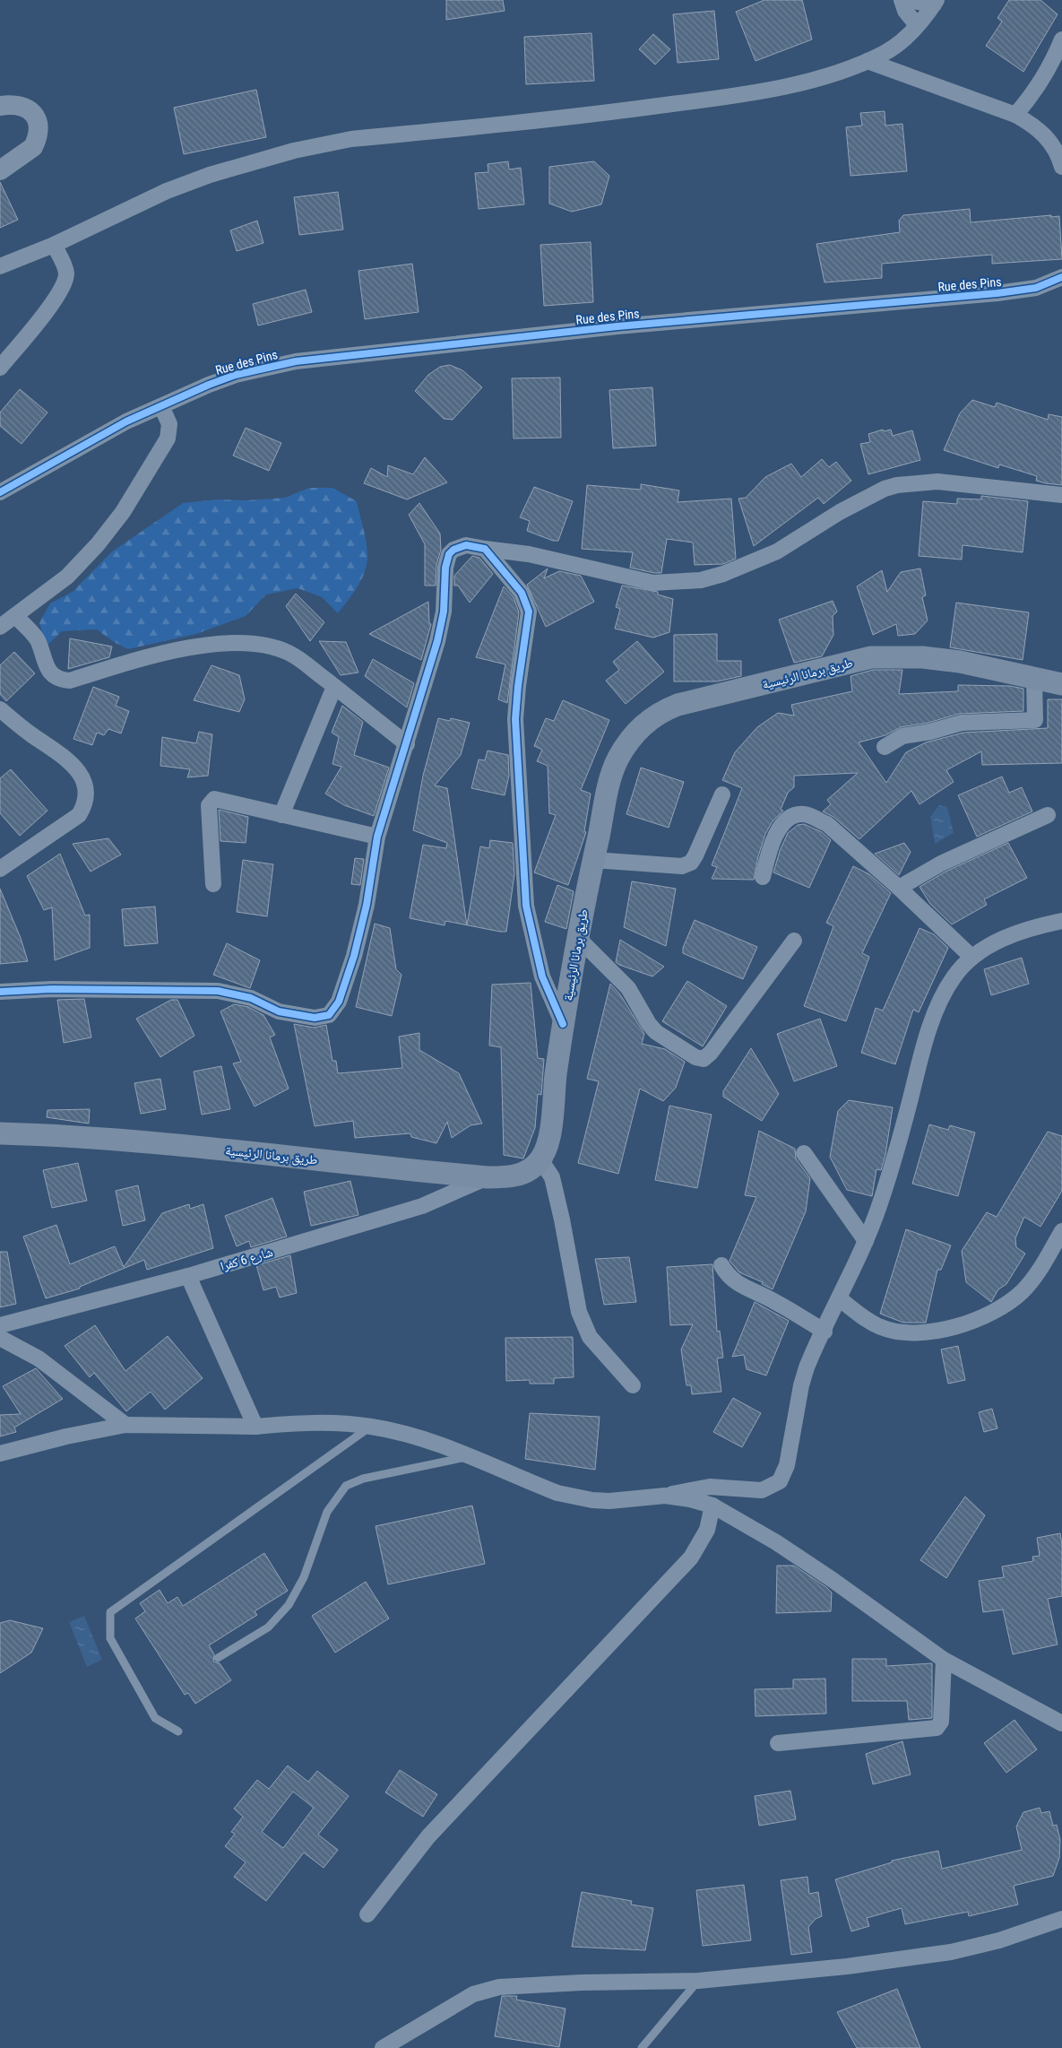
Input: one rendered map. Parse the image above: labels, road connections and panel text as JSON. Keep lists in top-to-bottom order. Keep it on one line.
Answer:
{"streets":{"main road":["طريق برمانا الرئيسية"],"street":["Rue des Pins","شارع 6 كفرا"]},"crossings":[["طريق برمانا الرئيسية","شارع 6 كفرا"]]}
